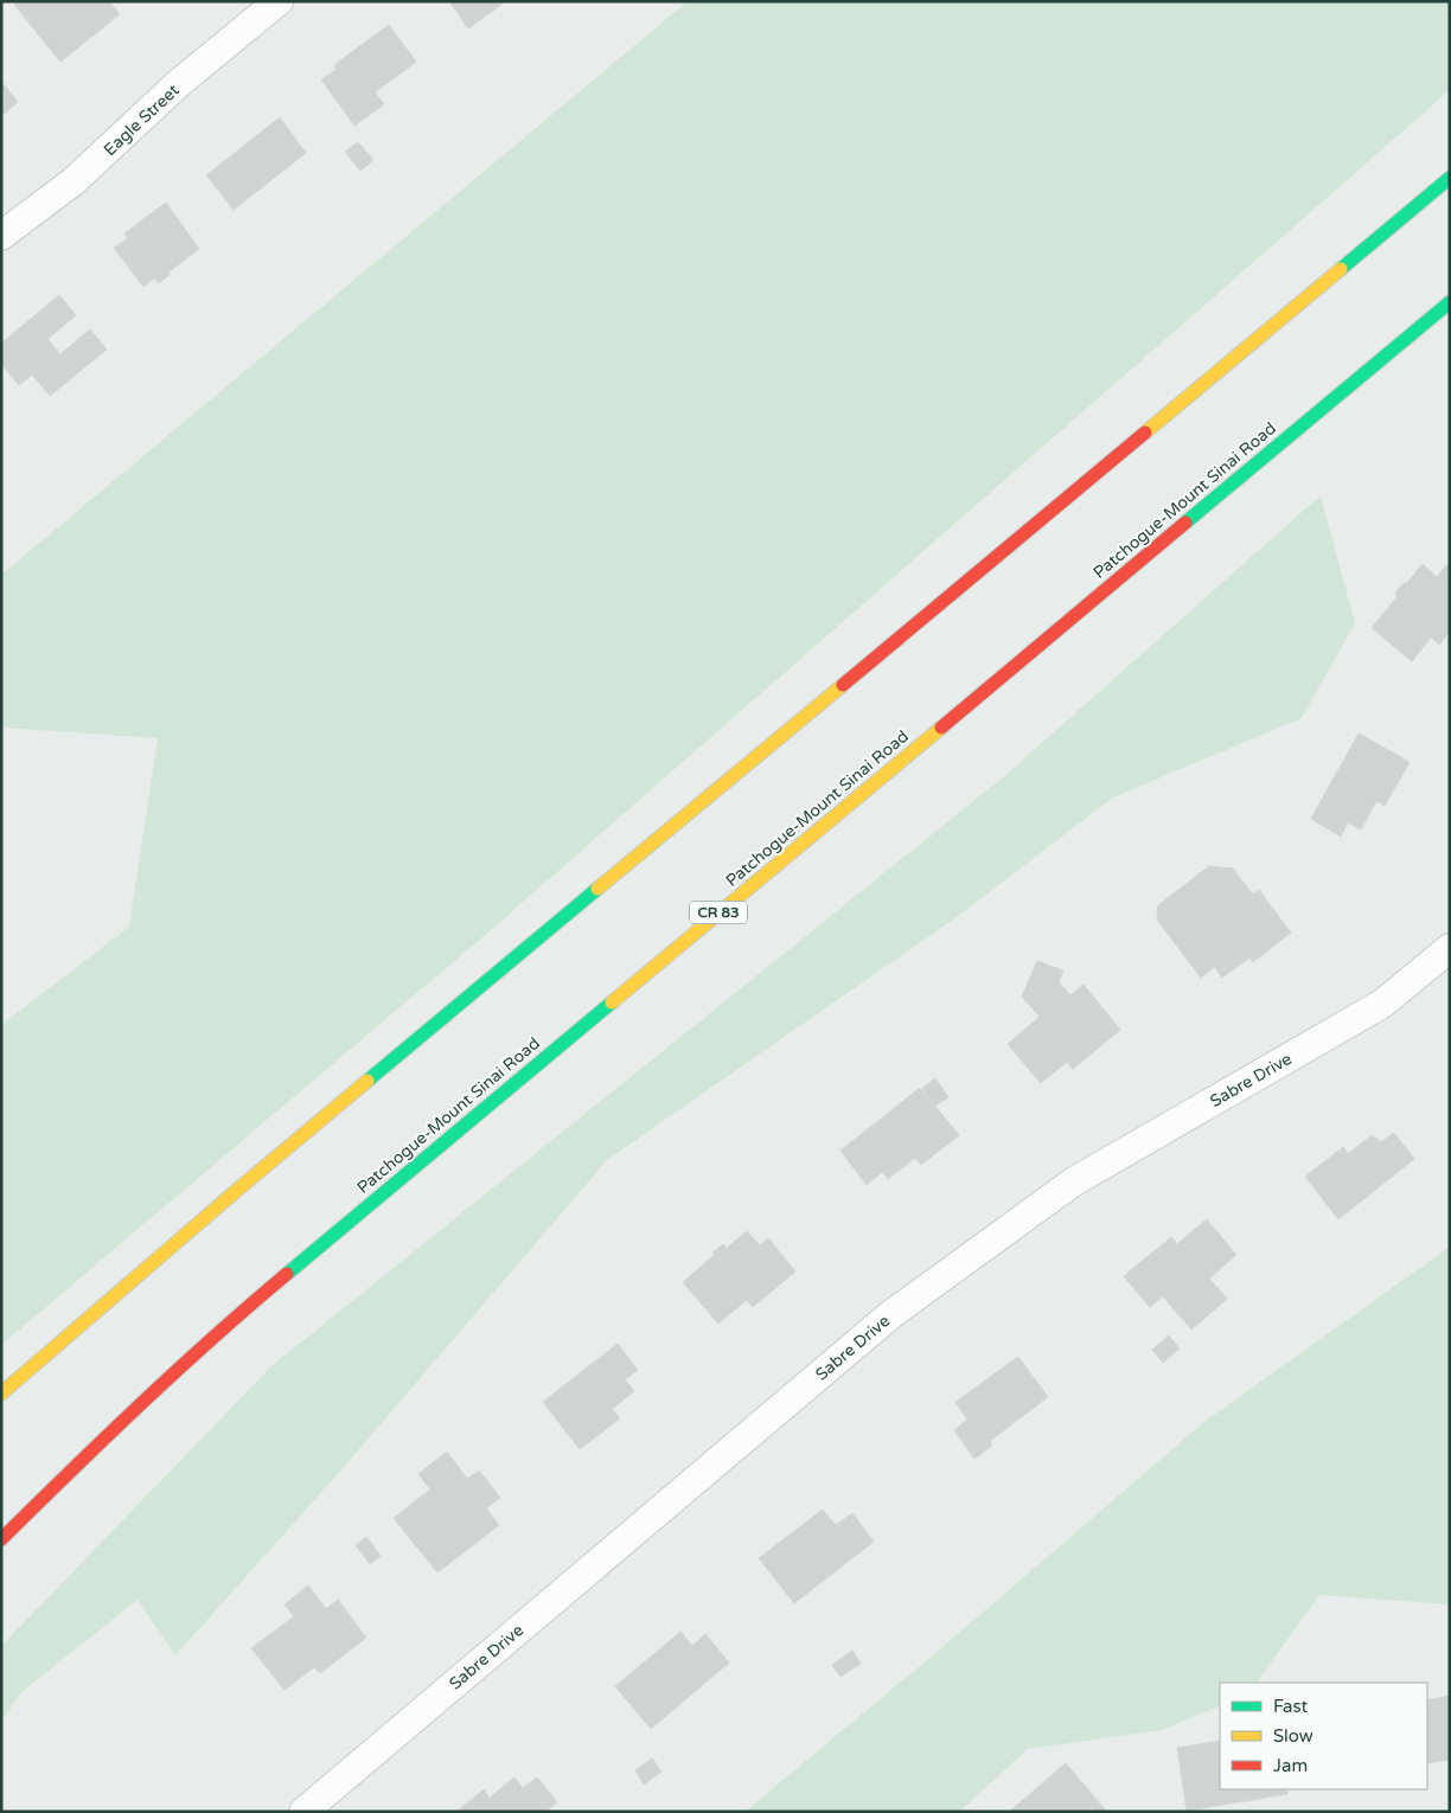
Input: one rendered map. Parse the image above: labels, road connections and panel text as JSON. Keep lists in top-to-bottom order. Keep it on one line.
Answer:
{"streets":{"highway":["Patchogue-Mount Sinai Road","CR 83"],"street":["Eagle Street","Sabre Drive"]},"legend":["Fast","Slow","Jam"]}
